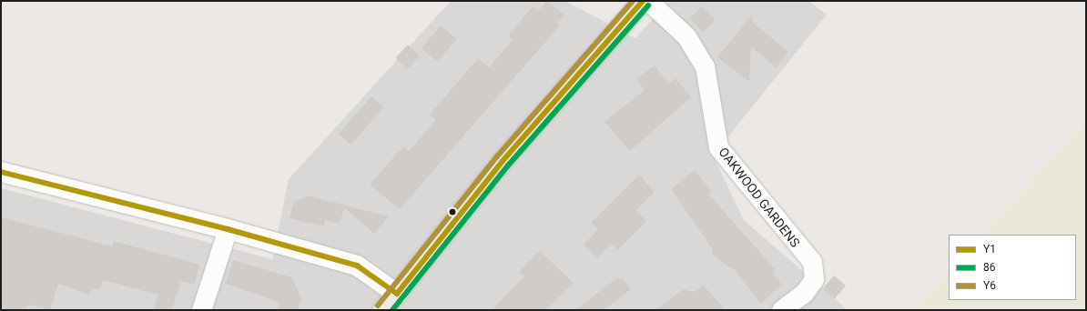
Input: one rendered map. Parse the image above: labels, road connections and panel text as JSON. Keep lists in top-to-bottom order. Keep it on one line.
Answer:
{"streets":{"street":["OAKWOOD GARDENS"]},"lines":["transit line Y1","transit line Y6","transit line 86"],"legend":["Y1","86","Y6"]}
